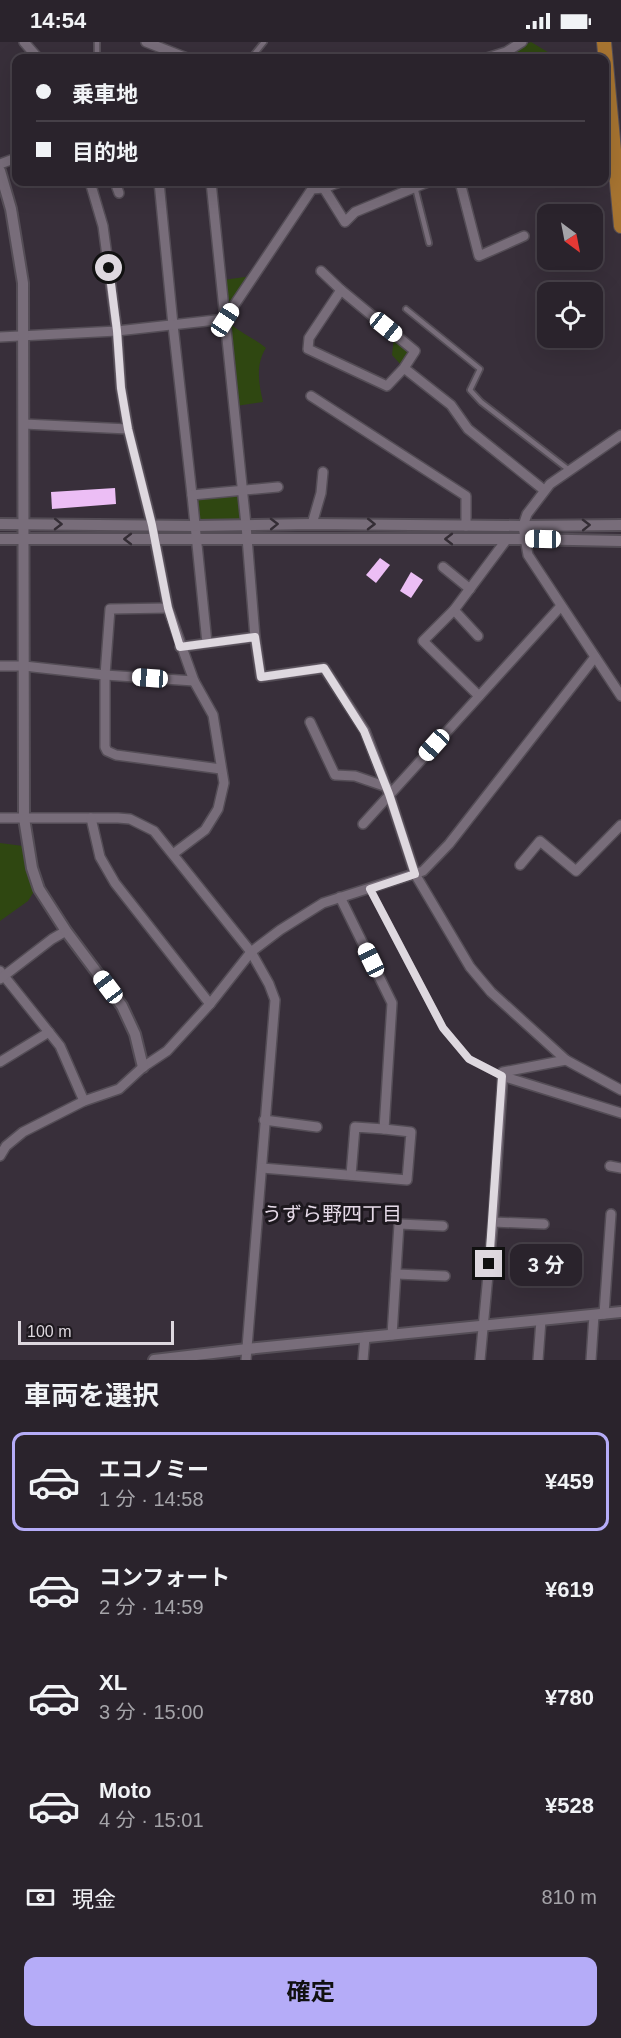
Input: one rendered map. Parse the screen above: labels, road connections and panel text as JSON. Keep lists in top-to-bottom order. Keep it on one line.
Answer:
{"districts":["うずら野四丁目"],"scale_bar":"100 m","north":"bottom right","page":{"status":"14:54","banner":["乗車地","目的地"],"bubble":"3 分","scale":"100 m","heading":"車両を選択","list":[{"name":"エコノミー","note":"1 分 · 14:58","value":"¥459"},{"name":"コンフォート","note":"2 分 · 14:59","value":"¥619"},{"name":"XL","note":"3 分 · 15:00","value":"¥780"},{"name":"Moto","note":"4 分 · 15:01","value":"¥528"}],"pay":["現金","810 m"],"buttons":"確定"}}
